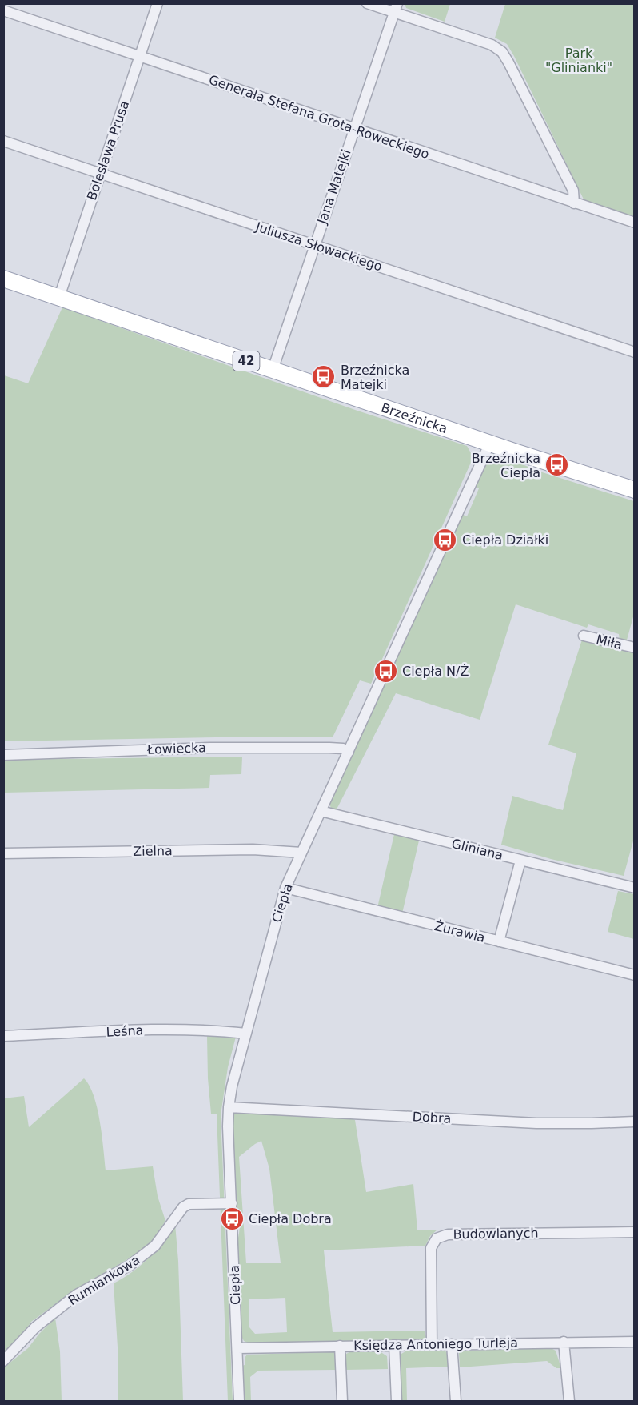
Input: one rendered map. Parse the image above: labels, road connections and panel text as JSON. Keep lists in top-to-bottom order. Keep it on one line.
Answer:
{"streets":{"main road":["42","Brzeźnicka"],"street":["Generała Stefana Grota-Roweckiego","Bolesława Prusa","Jana Matejki","Juliusza Słowackiego","Miła","Łowiecka","Gliniana","Zielna","Ciepła","Żurawia","Leśna","Dobra","Budowlanych","Rumiankowa","Księdza Antoniego Turleja"]},"crossings":[["Generała Stefana Grota-Roweckiego","Bolesława Prusa"],["Generała Stefana Grota-Roweckiego","Jana Matejki"],["Bolesława Prusa","Juliusza Słowackiego"],["Bolesława Prusa","Brzeźnicka"],["Jana Matejki","Juliusza Słowackiego"],["Jana Matejki","Brzeźnicka"],["Brzeźnicka","Ciepła"],["Łowiecka","Ciepła"],["Gliniana","Ciepła"],["Zielna","Ciepła"],["Ciepła","Żurawia"],["Ciepła","Leśna"],["Ciepła","Dobra"],["Ciepła","Rumiankowa"],["Ciepła","Księdza Antoniego Turleja"],["Budowlanych","Księdza Antoniego Turleja"]],"parks":["Park \"Glinianki\""],"places":{"bus stop":["Brzeźnicka Matejki","Brzeźnicka Ciepła","Ciepła Działki","Ciepła N/Ż","Ciepła Dobra"]}}
